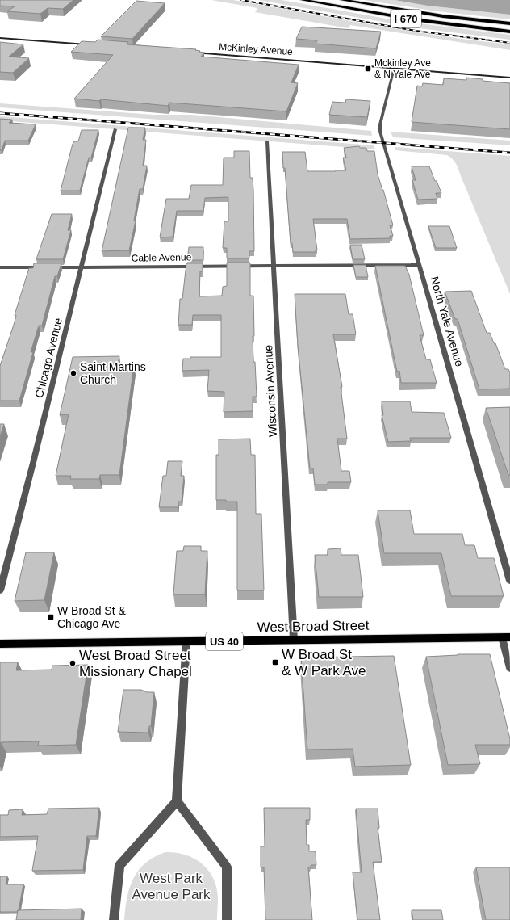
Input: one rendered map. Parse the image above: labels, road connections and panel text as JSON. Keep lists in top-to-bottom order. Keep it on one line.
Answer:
{"streets":{"highway":["I 670"],"main road":["McKinley Avenue","West Broad Street","US 40"],"street":["Cable Avenue","North Yale Avenue","Chicago Avenue","Wisconsin Avenue"]},"crossings":[["McKinley Avenue","North Yale Avenue"],["Cable Avenue","North Yale Avenue"],["Cable Avenue","Chicago Avenue"],["Cable Avenue","Wisconsin Avenue"],["Wisconsin Avenue","West Broad Street"]],"parks":["West Park Avenue Park"],"places":{"transit":["Mckinley Ave & N Yale Ave","W Broad St & Chicago Ave","W Broad St & W Park Ave"],"other":["Saint Martins Church","West Broad Street Missionary Chapel"]}}
